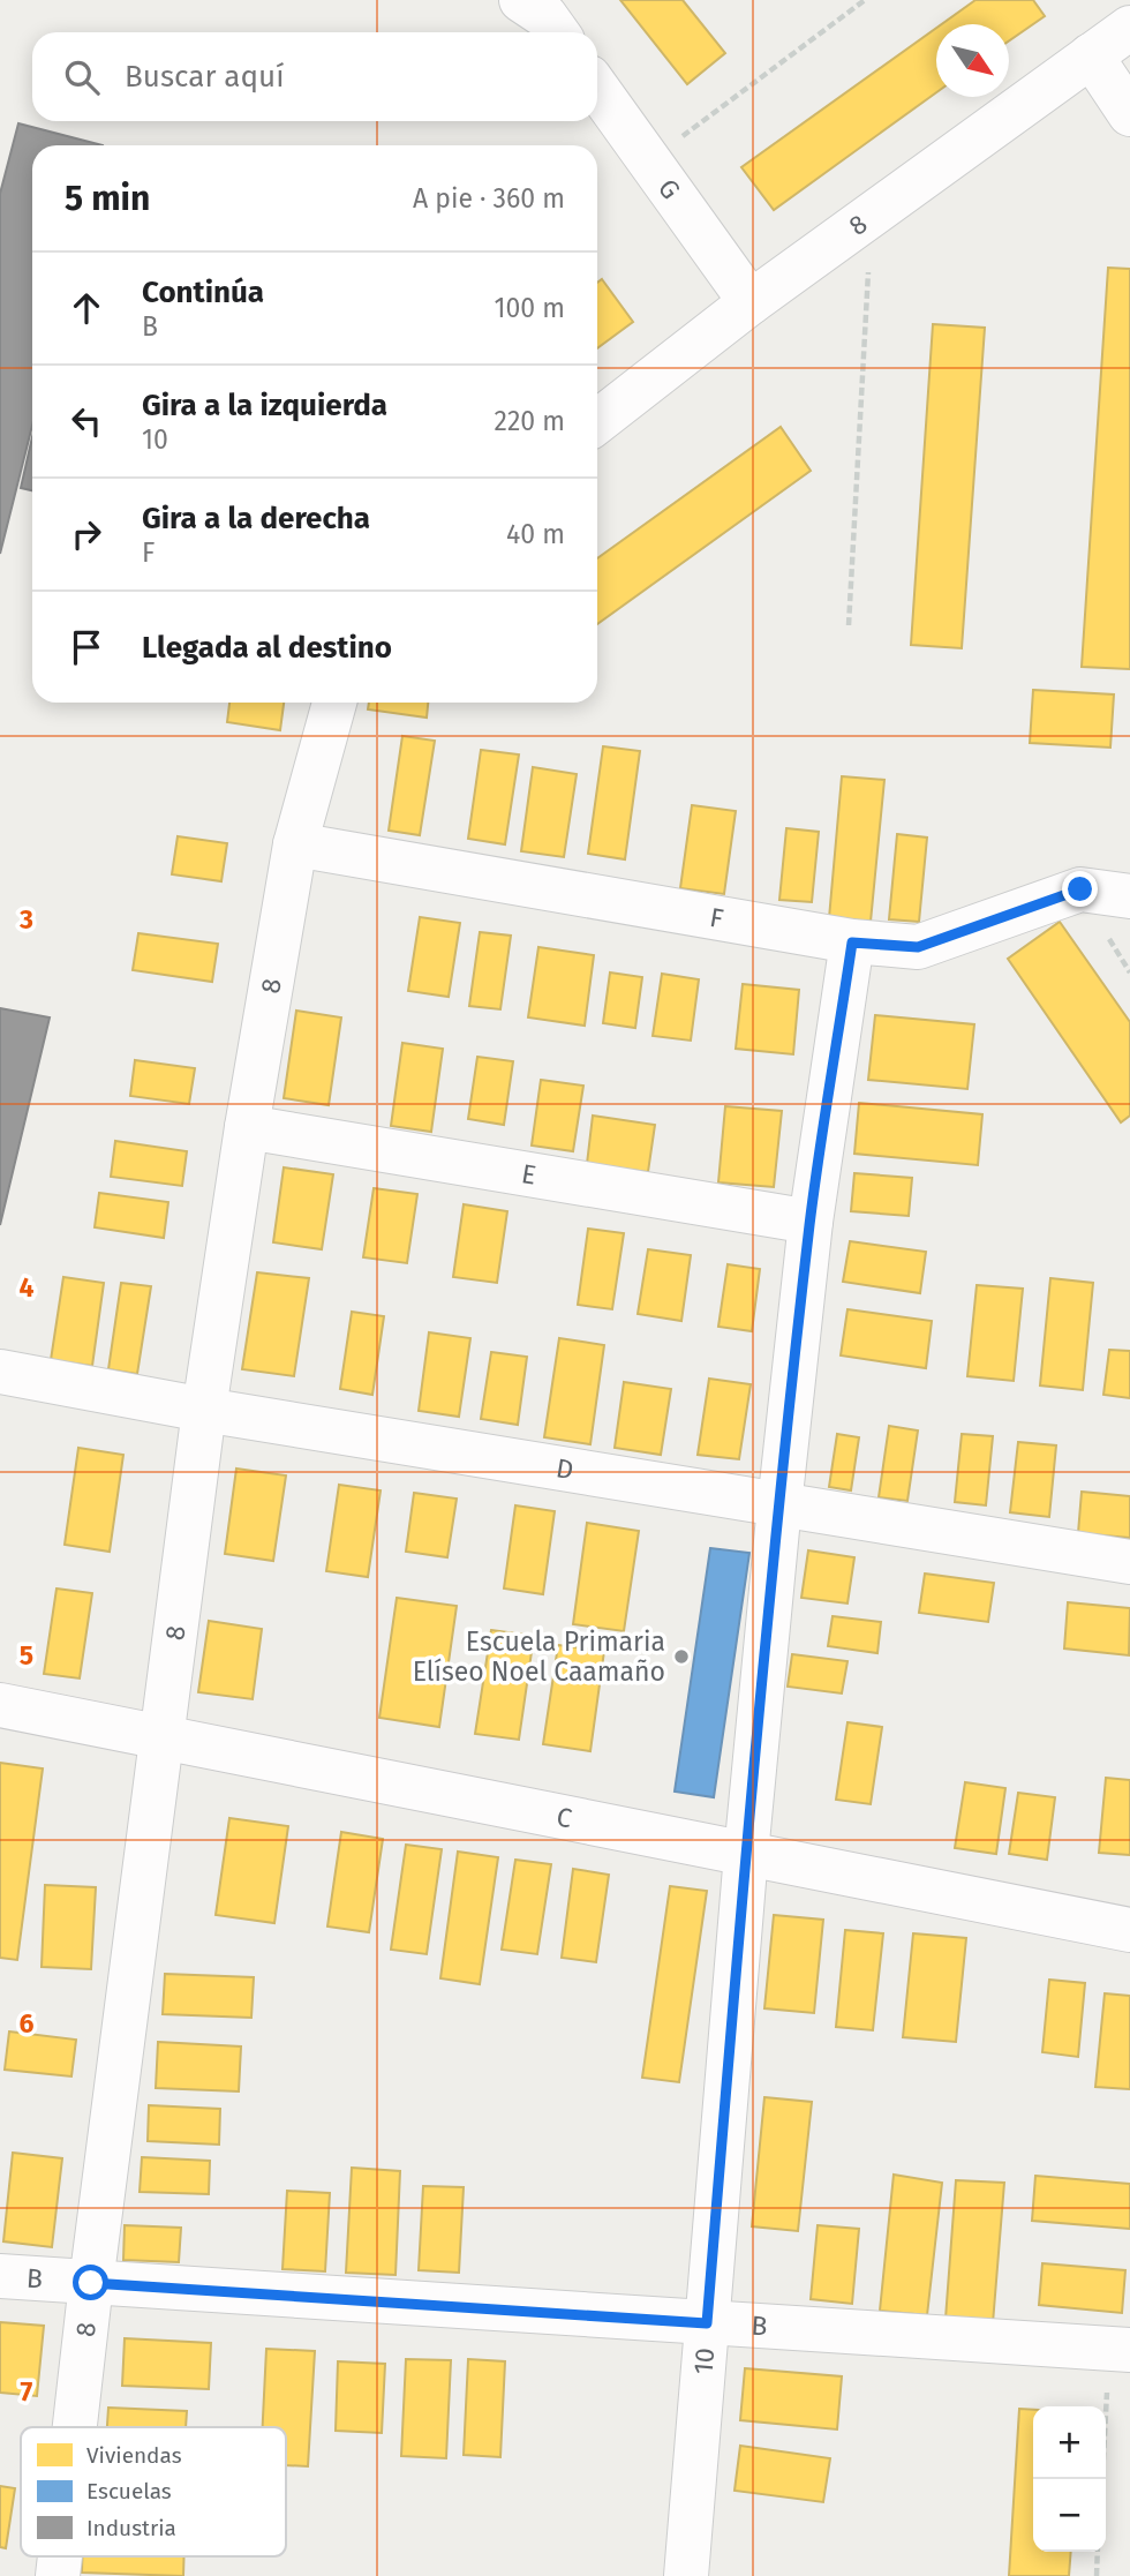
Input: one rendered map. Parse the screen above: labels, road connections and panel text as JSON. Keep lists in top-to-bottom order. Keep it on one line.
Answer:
{"streets":{"street":["G","8","F","E","D","C","B","10"]},"crossings":[["G","8"],["8","F"],["8","E"],["8","D"],["8","C"],["8","B"],["F","10"],["E","10"],["D","10"],["C","10"],["B","10"]],"places":["Escuela Primaria Elíseo Noel Caamaño"],"legend":["Viviendas","Escuelas","Industria"],"north":"bottom right","page":{"search":"Buscar aquí","heading":["5 min","A pie · 360 m"],"list":[["Continúa","B","100 m"],["Gira a la izquierda","10","220 m"],["Gira a la derecha","F","40 m"],"Llegada al destino"],"map_buttons":["+","−"]},"grid":{"rows":["3","4","5","6","7"]}}
